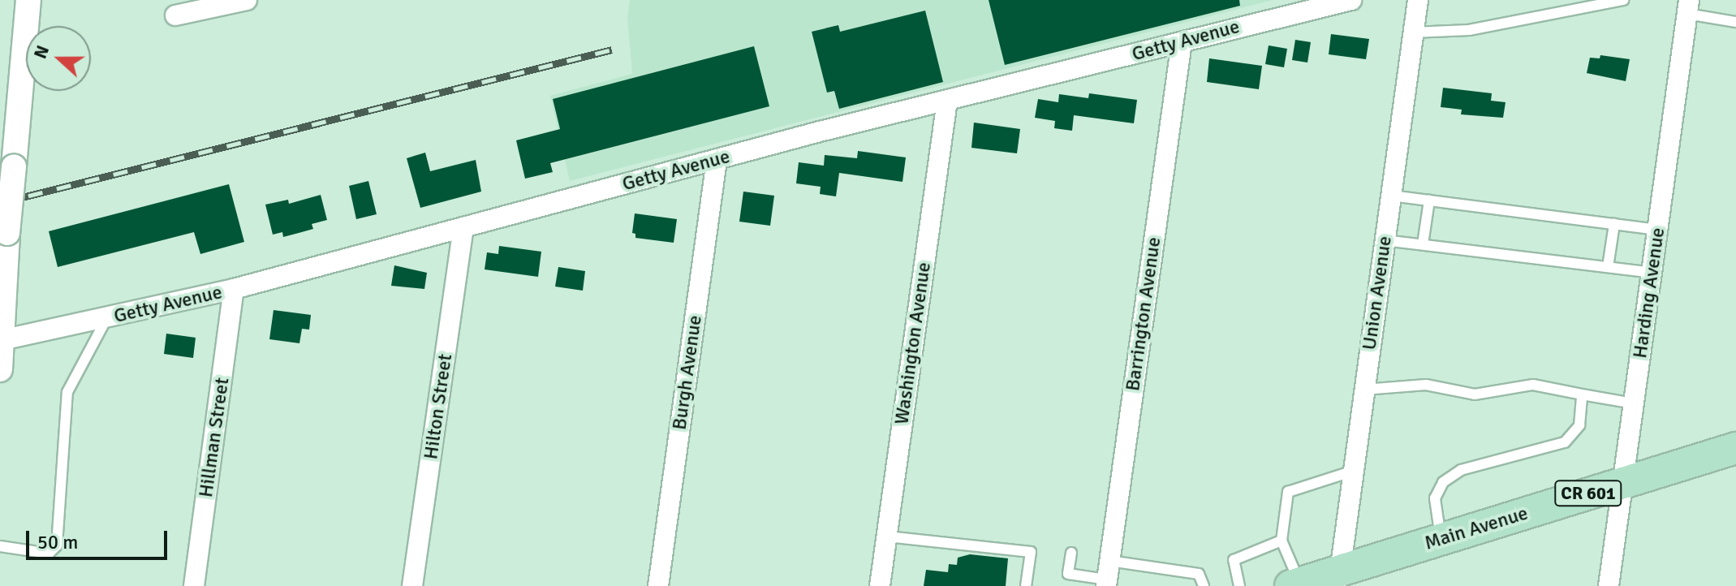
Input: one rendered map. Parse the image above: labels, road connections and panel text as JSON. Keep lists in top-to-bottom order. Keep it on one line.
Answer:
{"streets":{"main road":["CR 601","Main Avenue"],"street":["Getty Avenue","Union Avenue","Harding Avenue","Barrington Avenue","Washington Avenue","Burgh Avenue","Hilton Street","Hillman Street"]},"crossings":[["Getty Avenue","Barrington Avenue"],["Getty Avenue","Washington Avenue"],["Getty Avenue","Burgh Avenue"],["Getty Avenue","Hilton Street"],["Getty Avenue","Hillman Street"],["Union Avenue","Main Avenue"],["Harding Avenue","Main Avenue"]],"scale_bar":"50 m","north":"left"}
